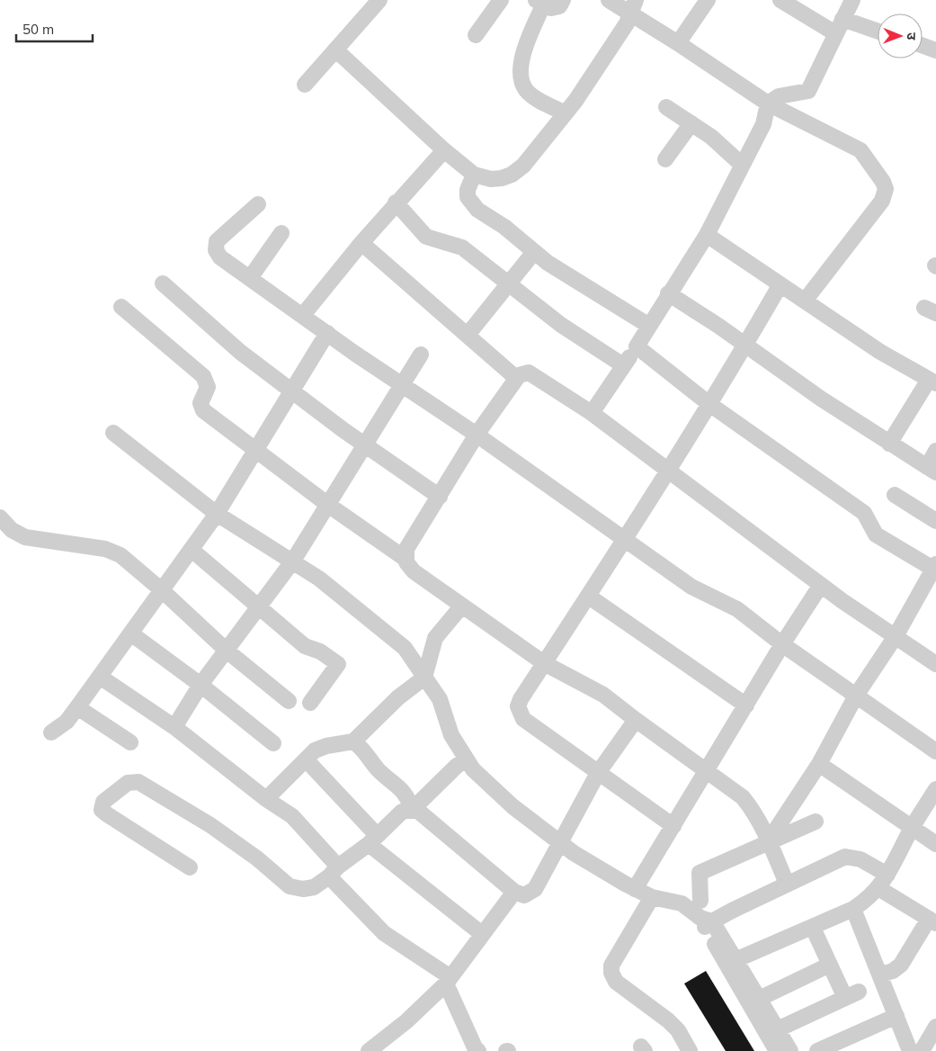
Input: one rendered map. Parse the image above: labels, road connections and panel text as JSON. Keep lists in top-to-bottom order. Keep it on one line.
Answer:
{"scale_bar":"50 m","north":"right"}
